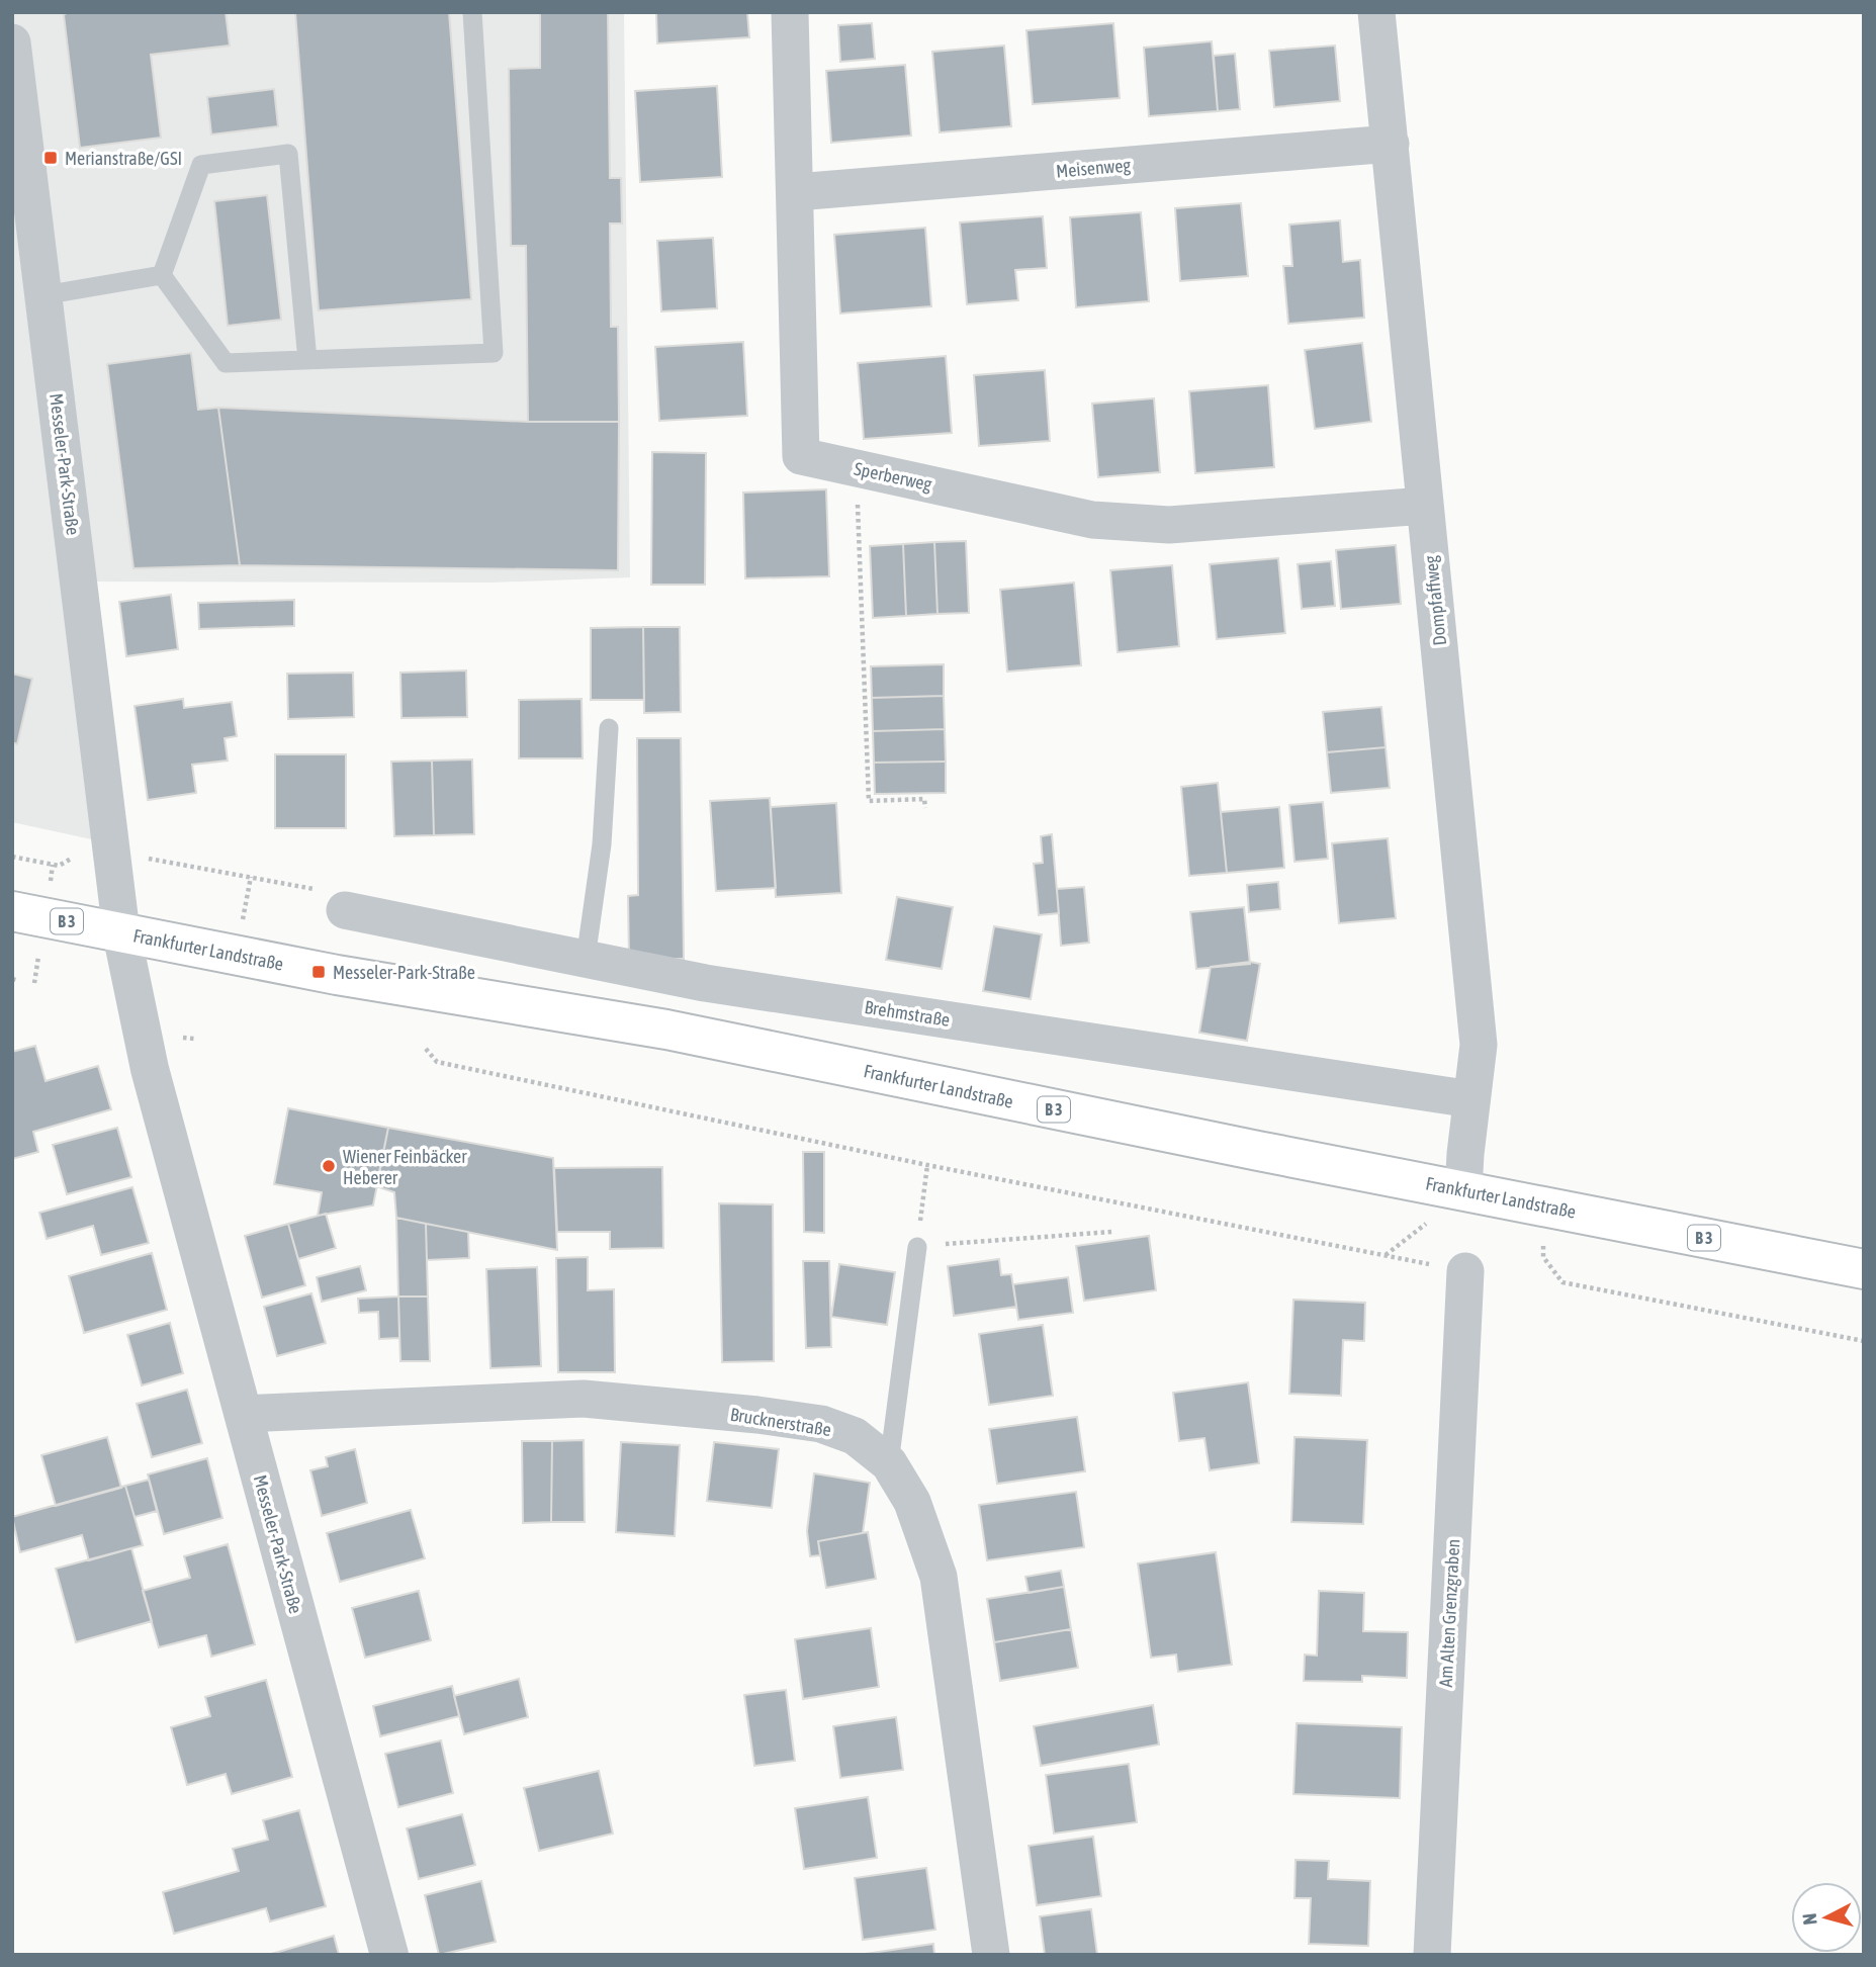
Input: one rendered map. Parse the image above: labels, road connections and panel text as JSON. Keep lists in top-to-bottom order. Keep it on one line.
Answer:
{"streets":{"main road":["B 3","Frankfurter Landstraße"],"street":["Meisenweg","Messeler-Park-Straße","Sperberweg","Dompfaffweg","Brehmstraße","Brucknerstraße","Am Alten Grenzgraben"]},"crossings":[["Meisenweg","Sperberweg"],["Meisenweg","Dompfaffweg"],["Messeler-Park-Straße","Frankfurter Landstraße"],["Messeler-Park-Straße","Brucknerstraße"],["Sperberweg","Dompfaffweg"],["Dompfaffweg","Frankfurter Landstraße"],["Dompfaffweg","Brehmstraße"]],"places":{"transit":["Merianstraße/GSI","Messeler-Park-Straße"],"other":["Wiener Feinbäcker Heberer"]},"north":"left"}
